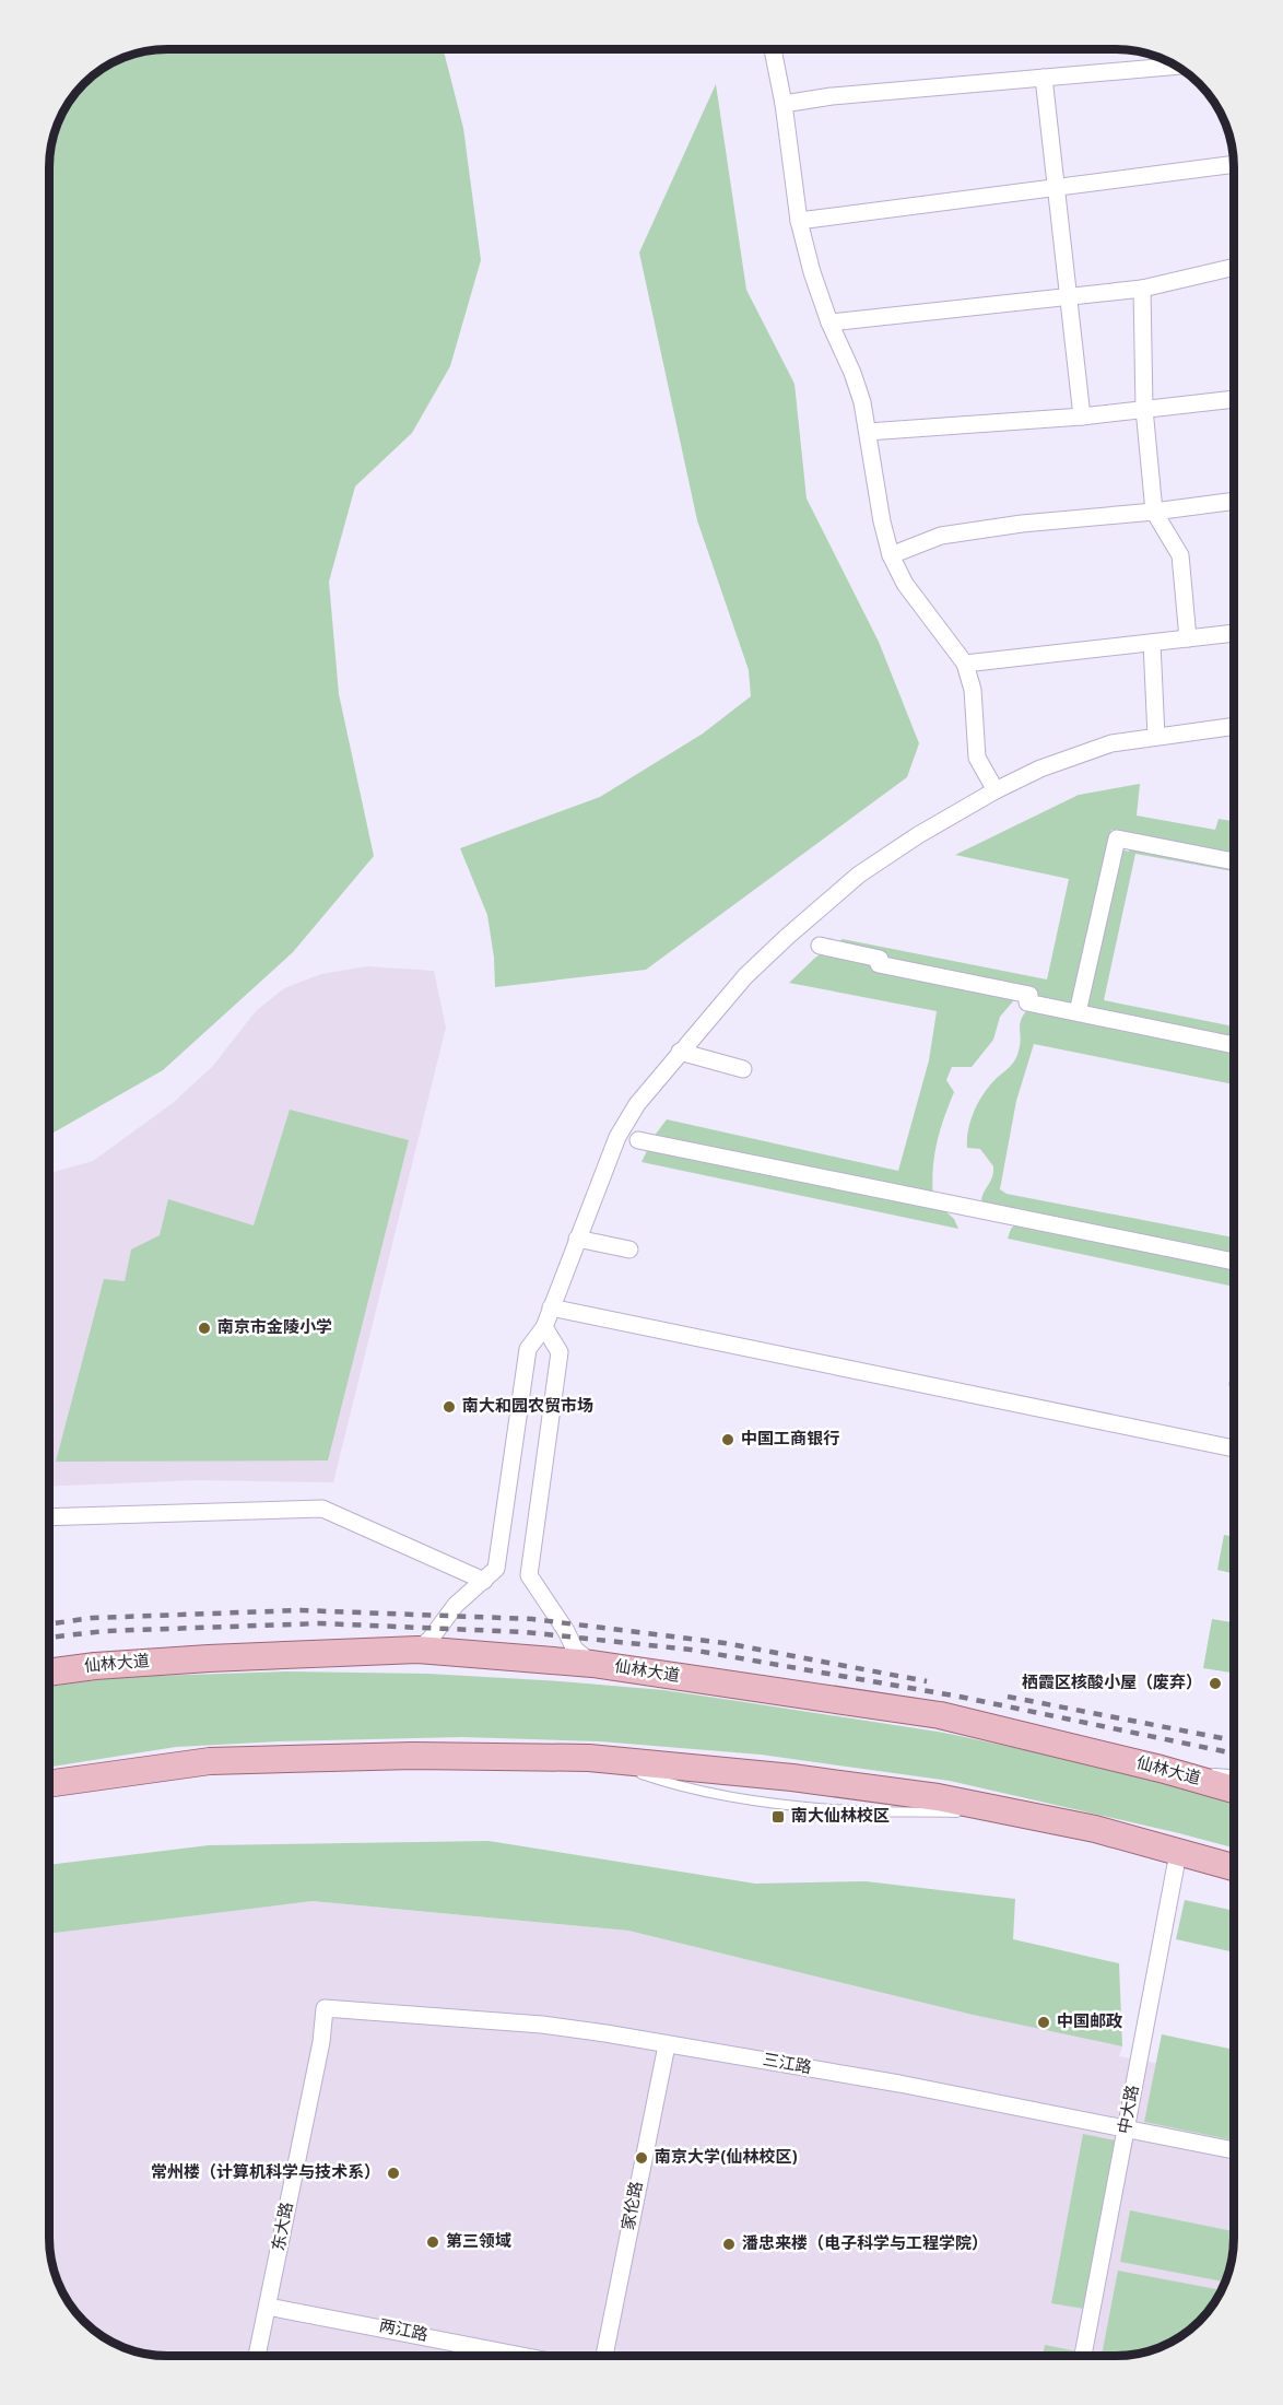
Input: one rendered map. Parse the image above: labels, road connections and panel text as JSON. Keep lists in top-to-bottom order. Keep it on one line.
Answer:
{"streets":{"main road":["仙林大道"],"street":["三江路","中大路","家伦路","东大路","两江路"]},"crossings":[["三江路","中大路"],["三江路","家伦路"],["三江路","东大路"],["东大路","两江路"]],"places":{"other":["南京市金陵小学","南大和园农贸市场","中国工商银行","栖霞区核酸小屋（废弃）","中国邮政","南京大学(仙林校区)","常州楼（计算机科学与技术系）","第三领域","潘忠来楼（电子科学与工程学院）"],"transit":["南大仙林校区"]}}
